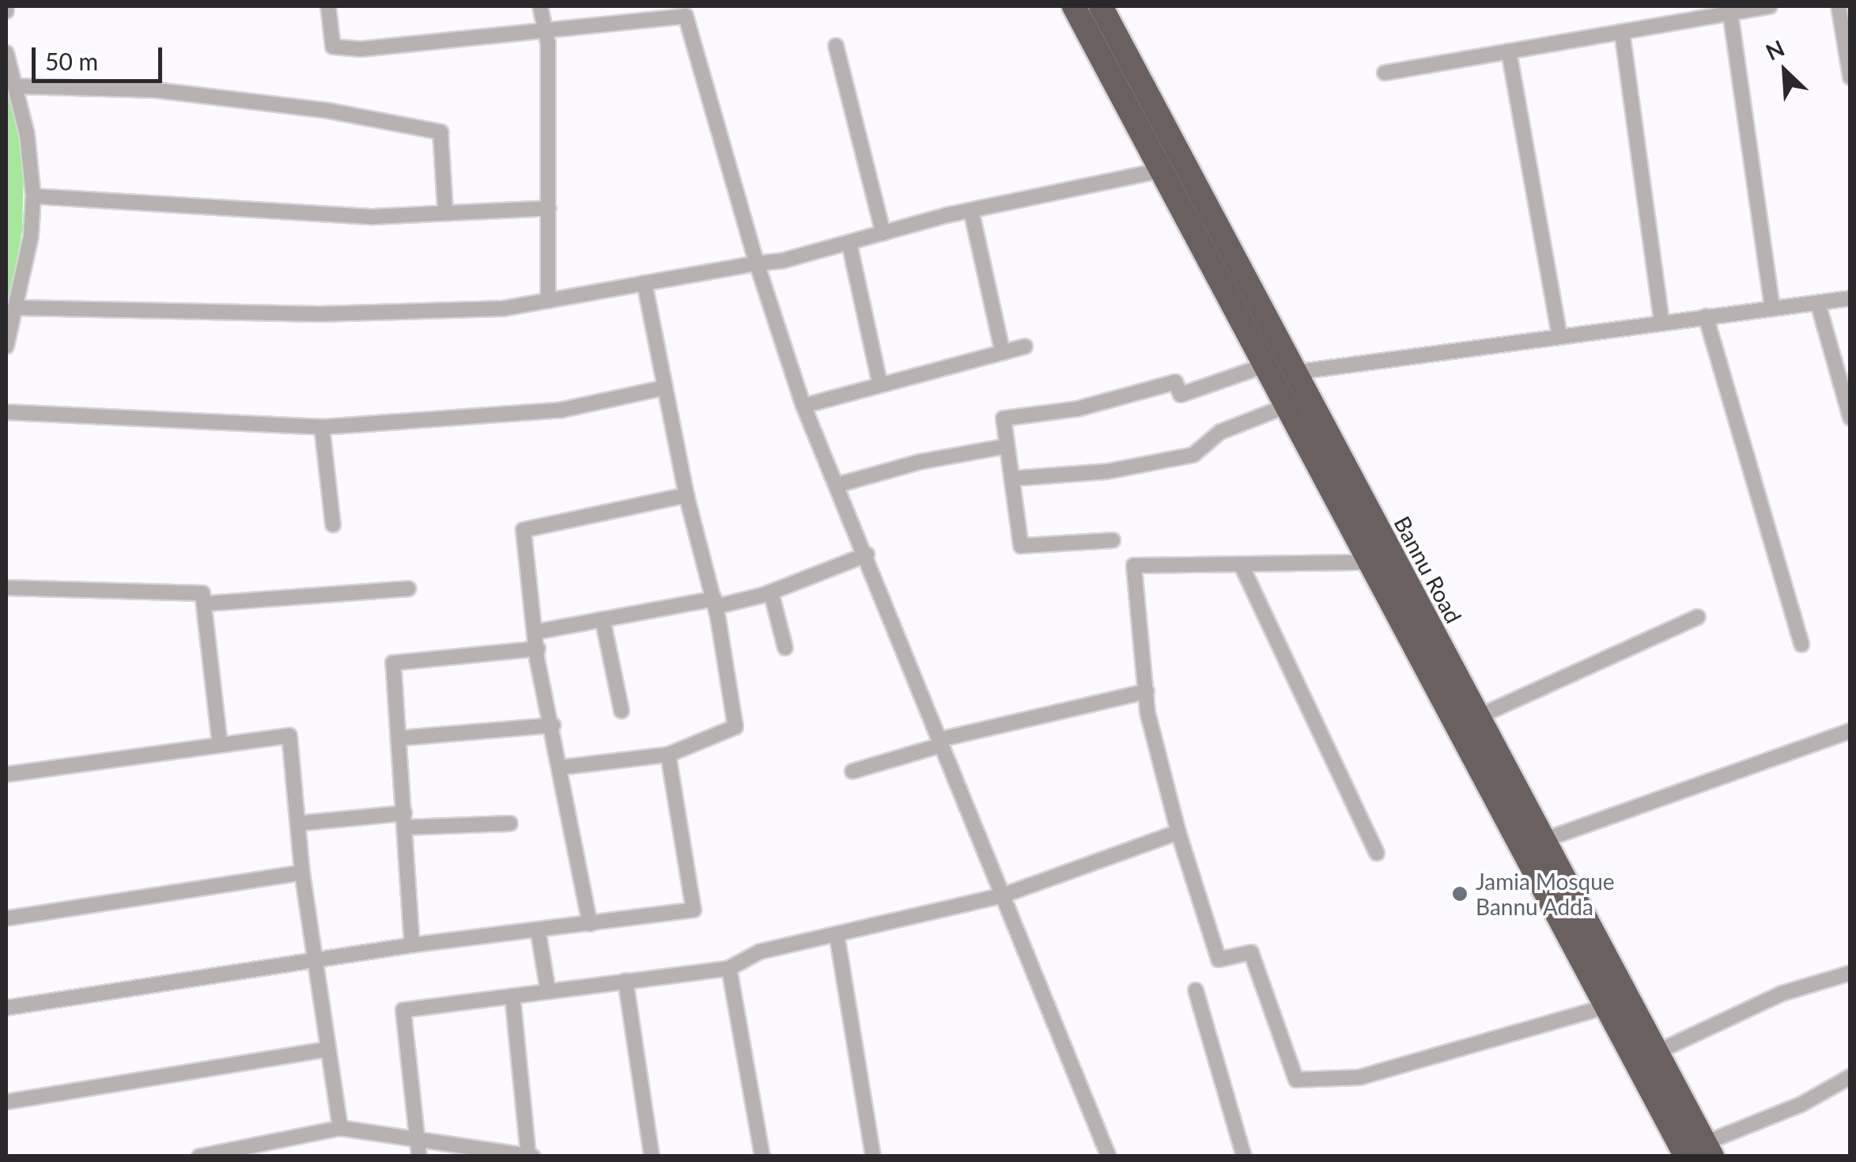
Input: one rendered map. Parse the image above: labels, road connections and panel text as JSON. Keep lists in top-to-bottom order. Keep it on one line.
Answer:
{"streets":{"highway":["Bannu Road"]},"places":["Jamia Mosque Bannu Adda"],"scale_bar":"50 m","north":"top left"}
